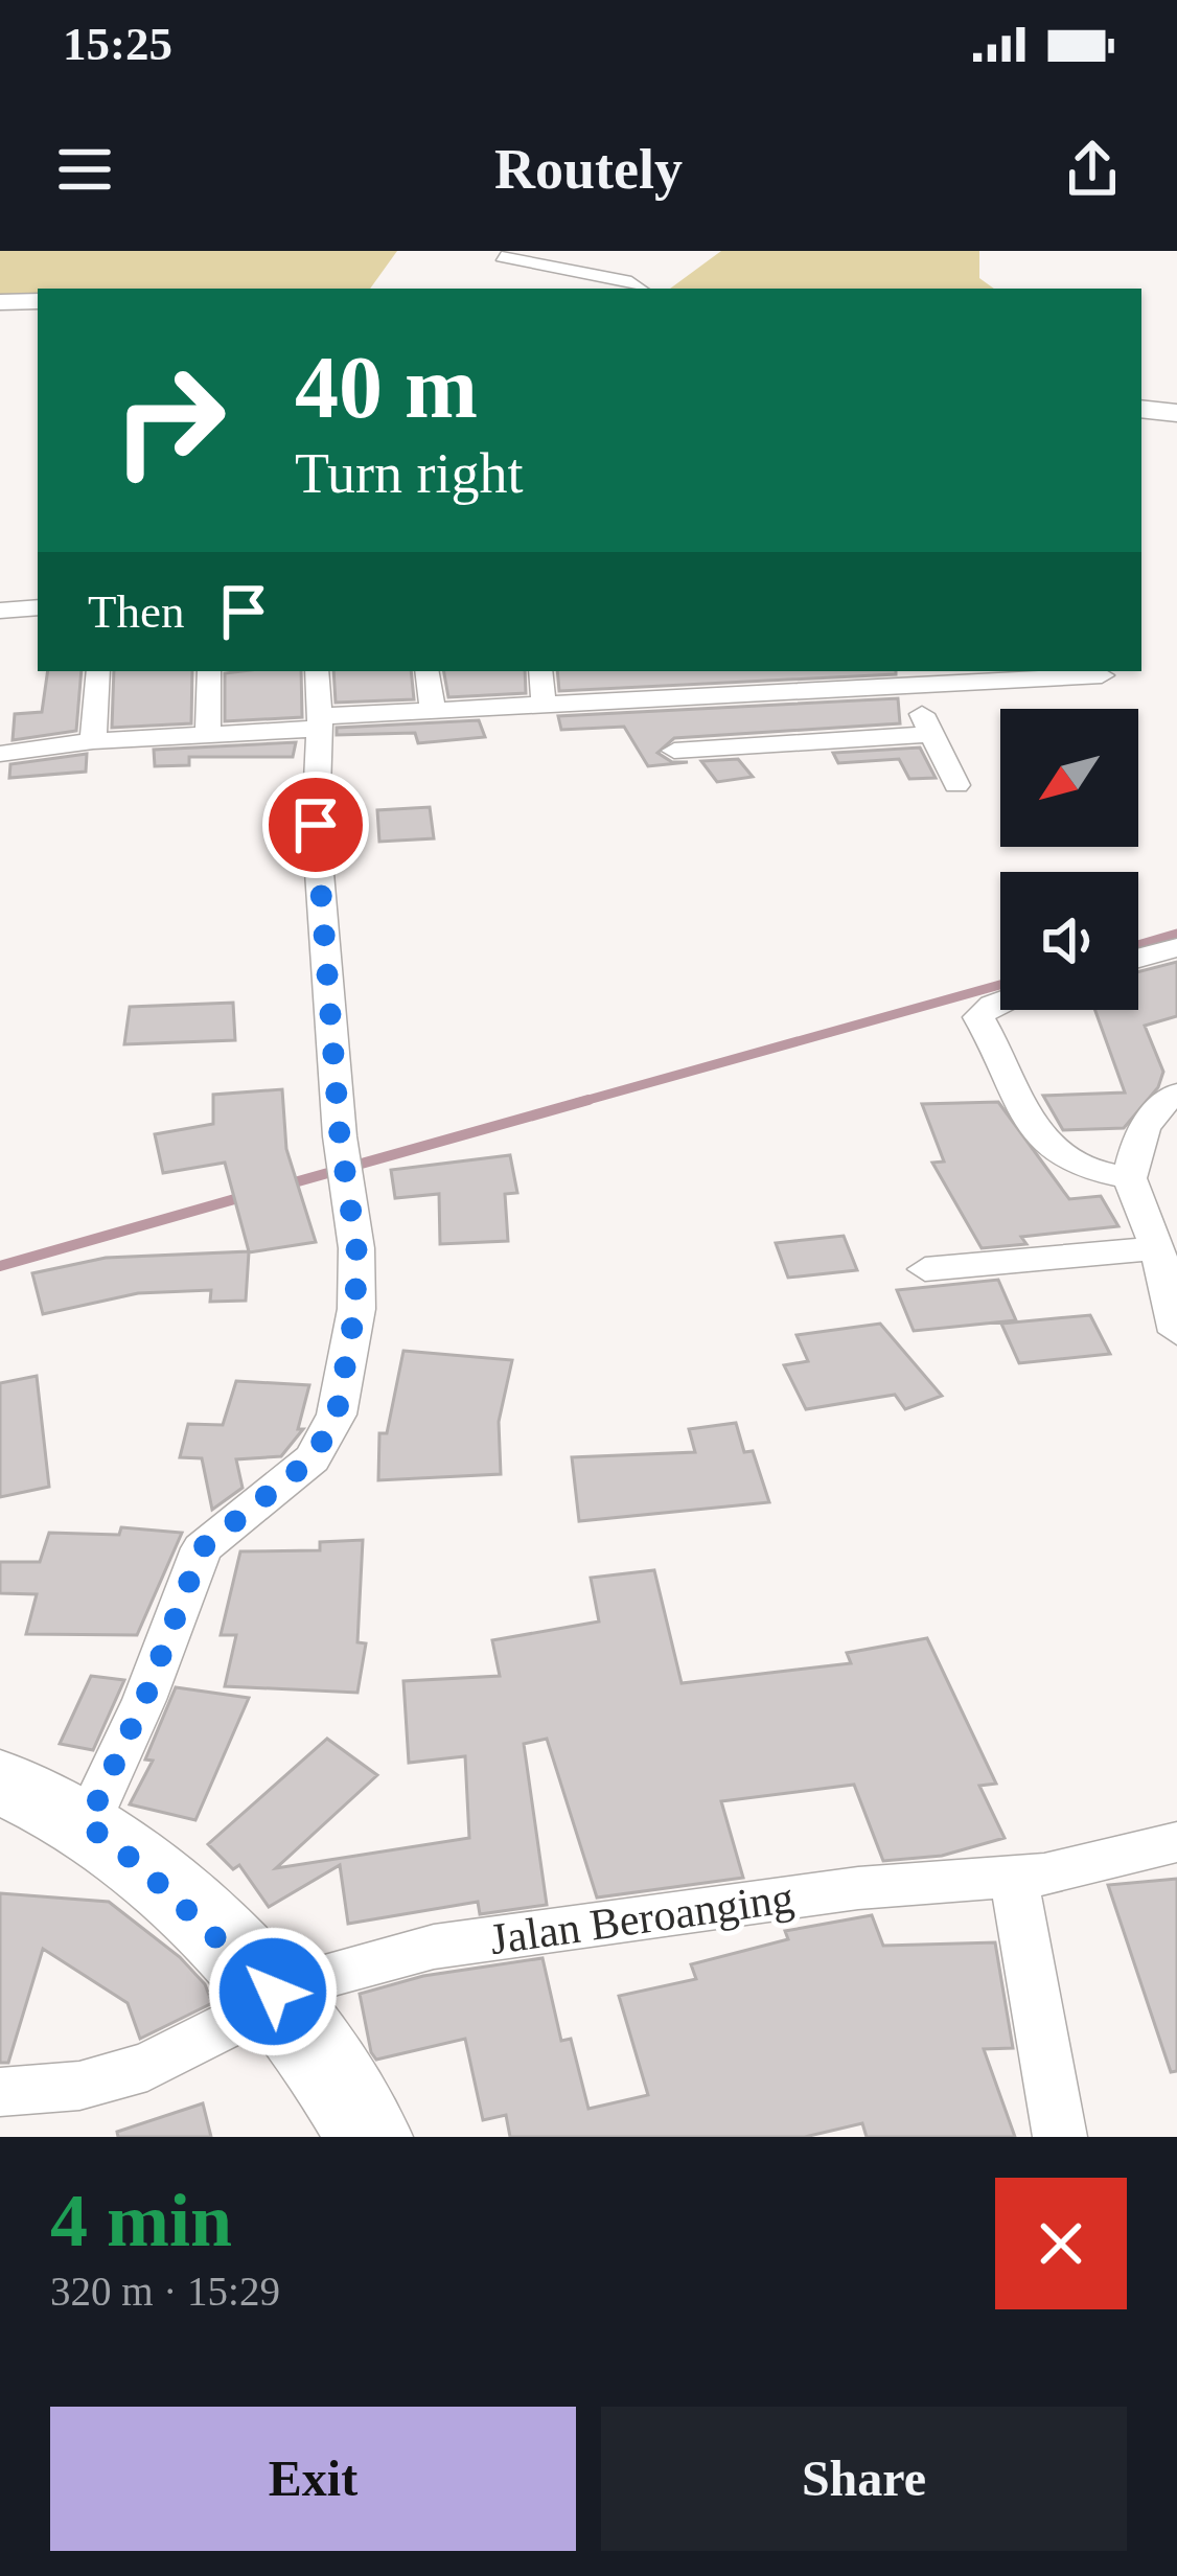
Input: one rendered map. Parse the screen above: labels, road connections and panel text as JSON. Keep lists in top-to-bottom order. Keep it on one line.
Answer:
{"streets":{"street":["Jalan Beroanging"]},"north":"bottom left","page":{"status":"15:25","header":"Routely","turn":["40 m","Turn right"],"then":"Then","heading":["4 min","320 m · 15:29"],"buttons":["Exit","Share"]}}
